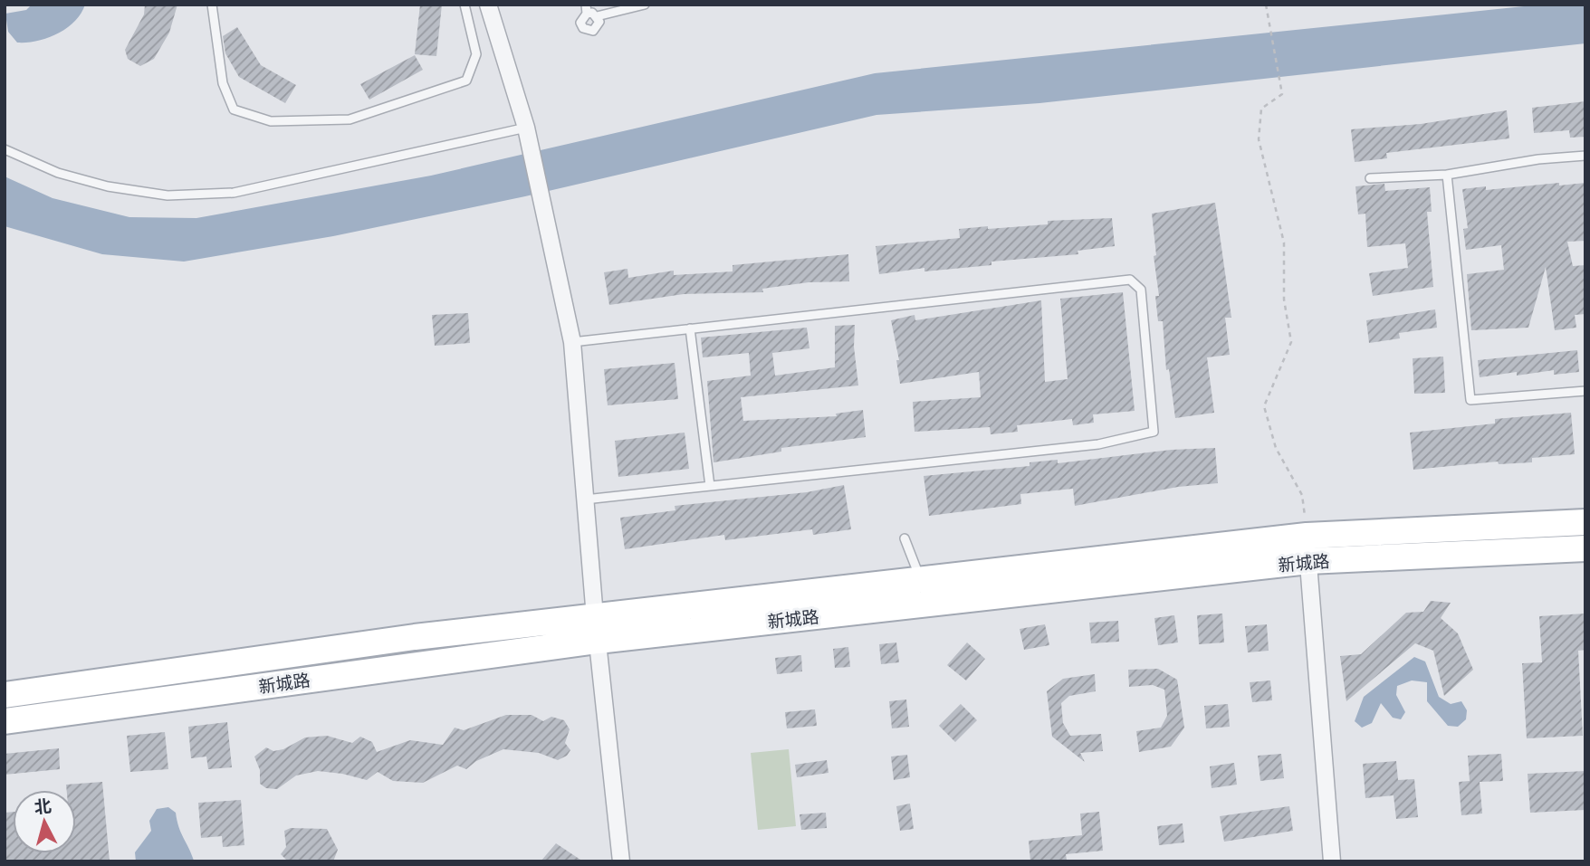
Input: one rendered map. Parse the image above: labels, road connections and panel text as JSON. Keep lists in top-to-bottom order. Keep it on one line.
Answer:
{"streets":{"main road":["新城路"]},"north":"top"}
